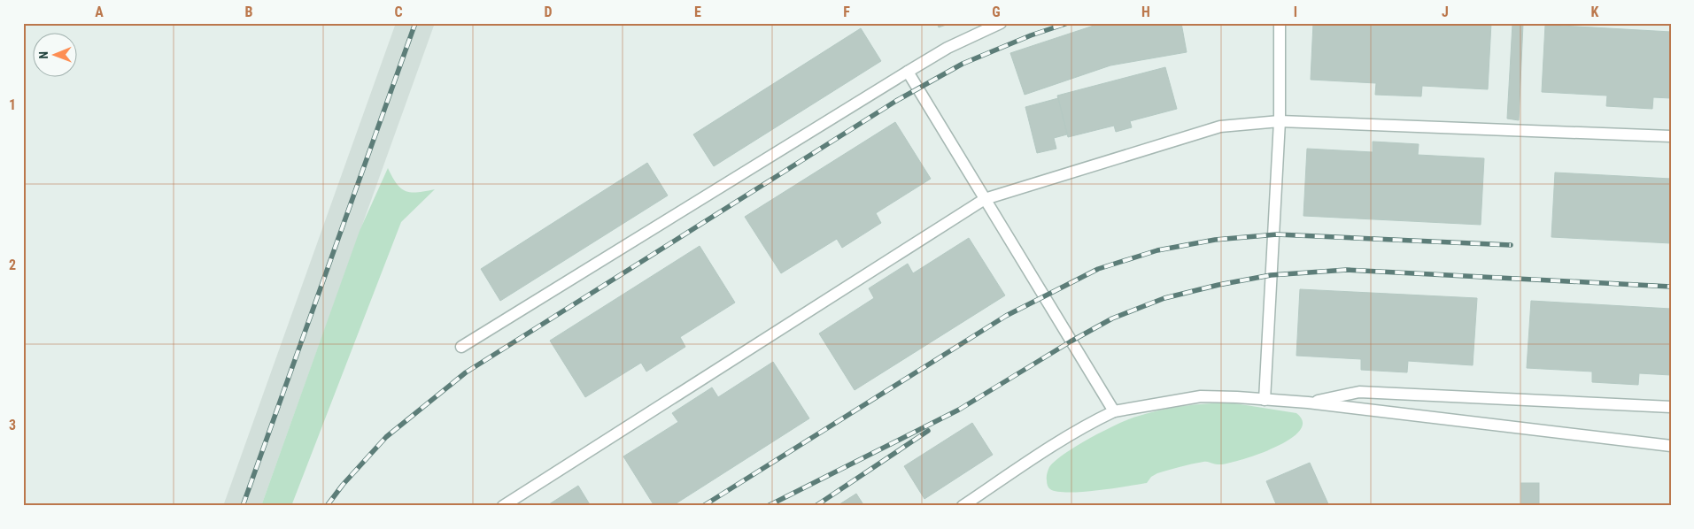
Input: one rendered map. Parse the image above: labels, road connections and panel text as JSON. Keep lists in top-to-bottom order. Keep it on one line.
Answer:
{"north":"left","grid":{"columns":["A","B","C","D","E","F","G","H","I","J","K"],"rows":["1","2","3"]}}
